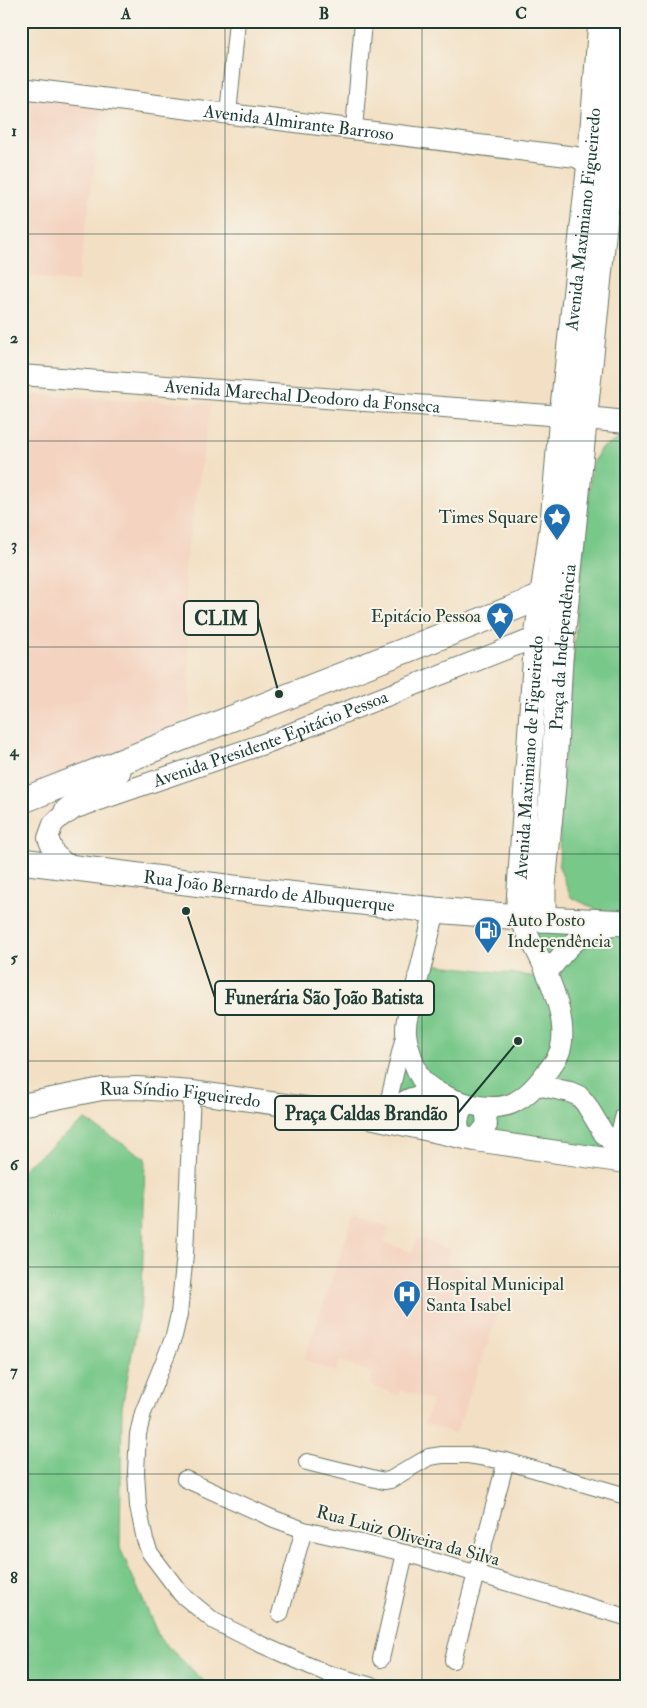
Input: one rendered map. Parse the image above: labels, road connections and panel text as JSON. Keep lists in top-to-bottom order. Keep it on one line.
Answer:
{"streets":{"main road":["Avenida Maximiano Figueiredo","Praça da Independência","Avenida Presidente Epitácio Pessoa","Avenida Maximiano de Figueiredo","Rua João Bernardo de Albuquerque","Rua Síndio Figueiredo"],"street":["Avenida Almirante Barroso","Avenida Marechal Deodoro da Fonseca","Rua Luiz Oliveira da Silva"]},"crossings":[["Avenida Almirante Barroso","Avenida Maximiano Figueiredo"],["Avenida Maximiano Figueiredo","Avenida Marechal Deodoro da Fonseca"],["Avenida Maximiano Figueiredo","Praça da Independência"],["Avenida Marechal Deodoro da Fonseca","Praça da Independência"],["Praça da Independência","Avenida Presidente Epitácio Pessoa"],["Praça da Independência","Avenida Maximiano de Figueiredo"],["Avenida Presidente Epitácio Pessoa","Avenida Maximiano de Figueiredo"],["Avenida Maximiano de Figueiredo","Rua João Bernardo de Albuquerque"]],"places":{"place":["Times Square","Epitácio Pessoa"],"other":["CLIM","Funerária São João Batista","Praça Caldas Brandão"],"fuel station":["Auto Posto Independência"],"hospital":["Hospital Municipal Santa Isabel"]},"grid":{"columns":["A","B","C"],"rows":["1","2","3","4","5","6","7","8"]}}
